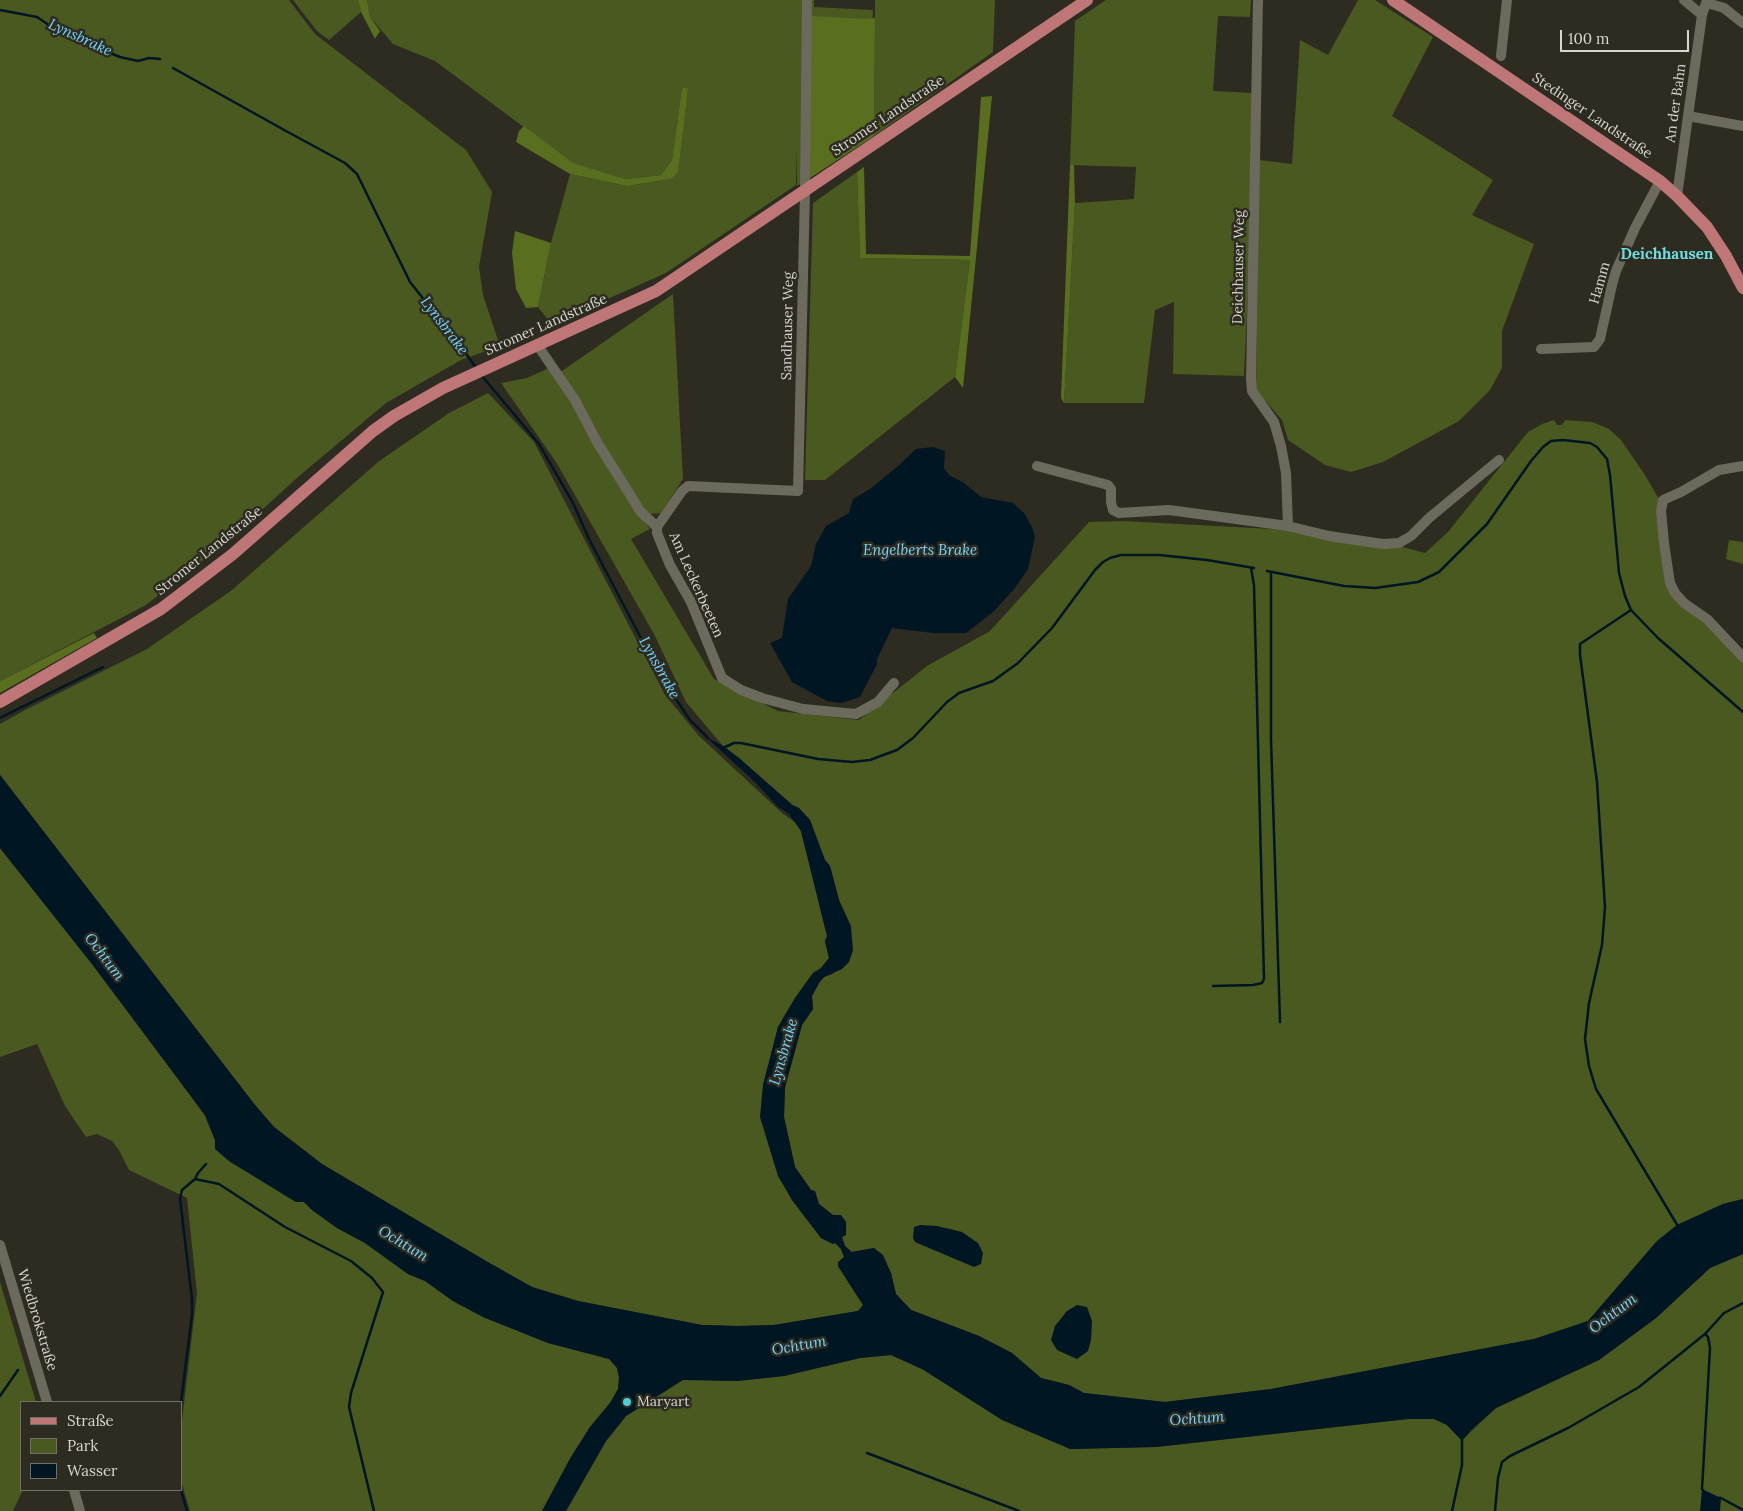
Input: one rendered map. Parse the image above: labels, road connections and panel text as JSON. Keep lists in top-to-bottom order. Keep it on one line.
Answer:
{"streets":{"main road":["Stromer Landstraße","Stedinger Landstraße"],"street":["An der Bahn","Deichhauser Weg","Hamm","Sandhauser Weg","Am Leckerbeeten","Wiedbrokstraße"]},"crossings":[["An der Bahn","Stedinger Landstraße"],["Stromer Landstraße","Sandhauser Weg"],["Stromer Landstraße","Am Leckerbeeten"],["Stedinger Landstraße","Hamm"],["Sandhauser Weg","Am Leckerbeeten"]],"districts":["Deichhausen"],"water":["Lynsbrake","Engelberts Brake","Ochtum"],"places":["Maryart"],"legend":["Straße","Park","Wasser"],"scale_bar":"100 m"}
